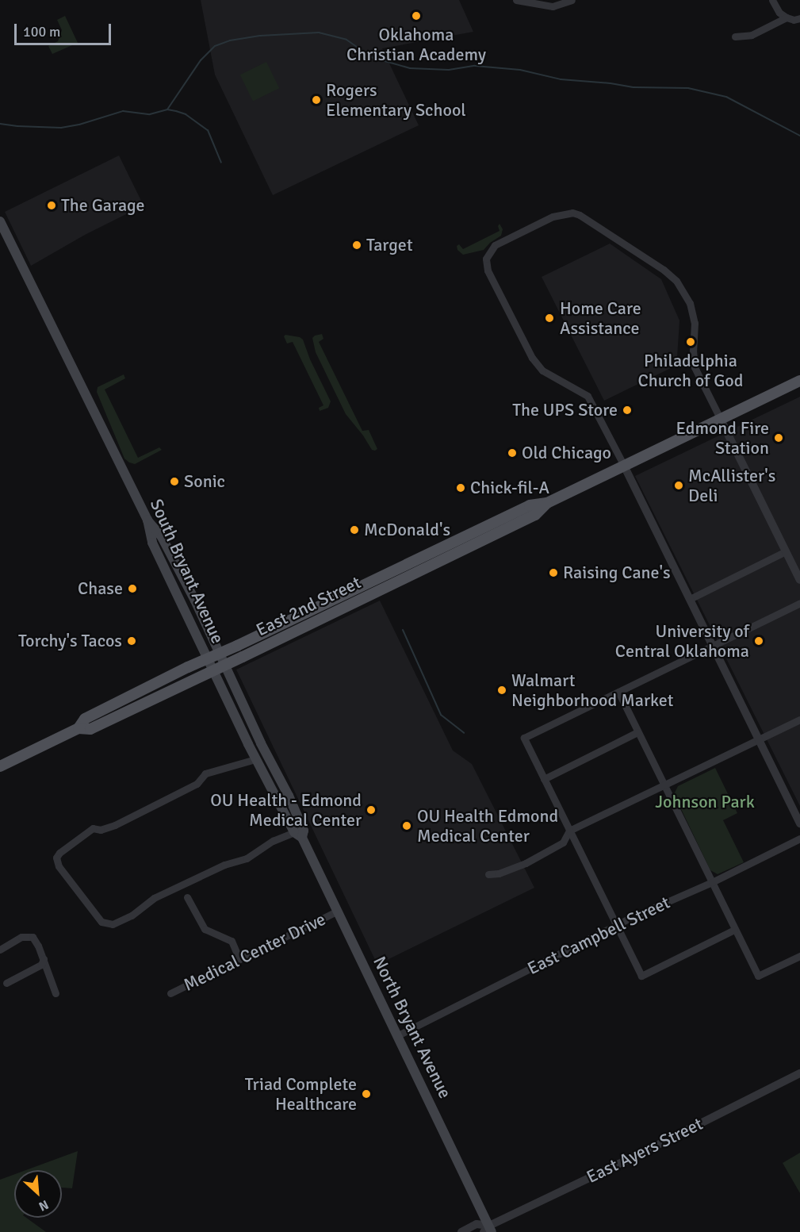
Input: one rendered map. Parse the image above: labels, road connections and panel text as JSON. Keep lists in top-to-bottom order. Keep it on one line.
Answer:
{"streets":{"main road":["South Bryant Avenue","East 2nd Street","North Bryant Avenue"],"street":["East Campbell Street","Medical Center Drive","East Ayers Street"]},"crossings":[["South Bryant Avenue","East 2nd Street"],["South Bryant Avenue","North Bryant Avenue"],["East Campbell Street","North Bryant Avenue"],["Medical Center Drive","North Bryant Avenue"],["North Bryant Avenue","East Ayers Street"]],"parks":["Johnson Park"],"places":["Oklahoma Christian Academy","Rogers Elementary School","The Garage","Target","Home Care Assistance","Philadelphia Church of God","The UPS Store","Edmond Fire Station","Old Chicago","Sonic","McAllister's Deli","Chick-fil-A","McDonald's","Raising Cane's","Chase","Torchy's Tacos","University of Central Oklahoma","Walmart Neighborhood Market","OU Health - Edmond Medical Center","OU Health Edmond Medical Center","Triad Complete Healthcare"],"scale_bar":"100 m","north":"bottom right"}
